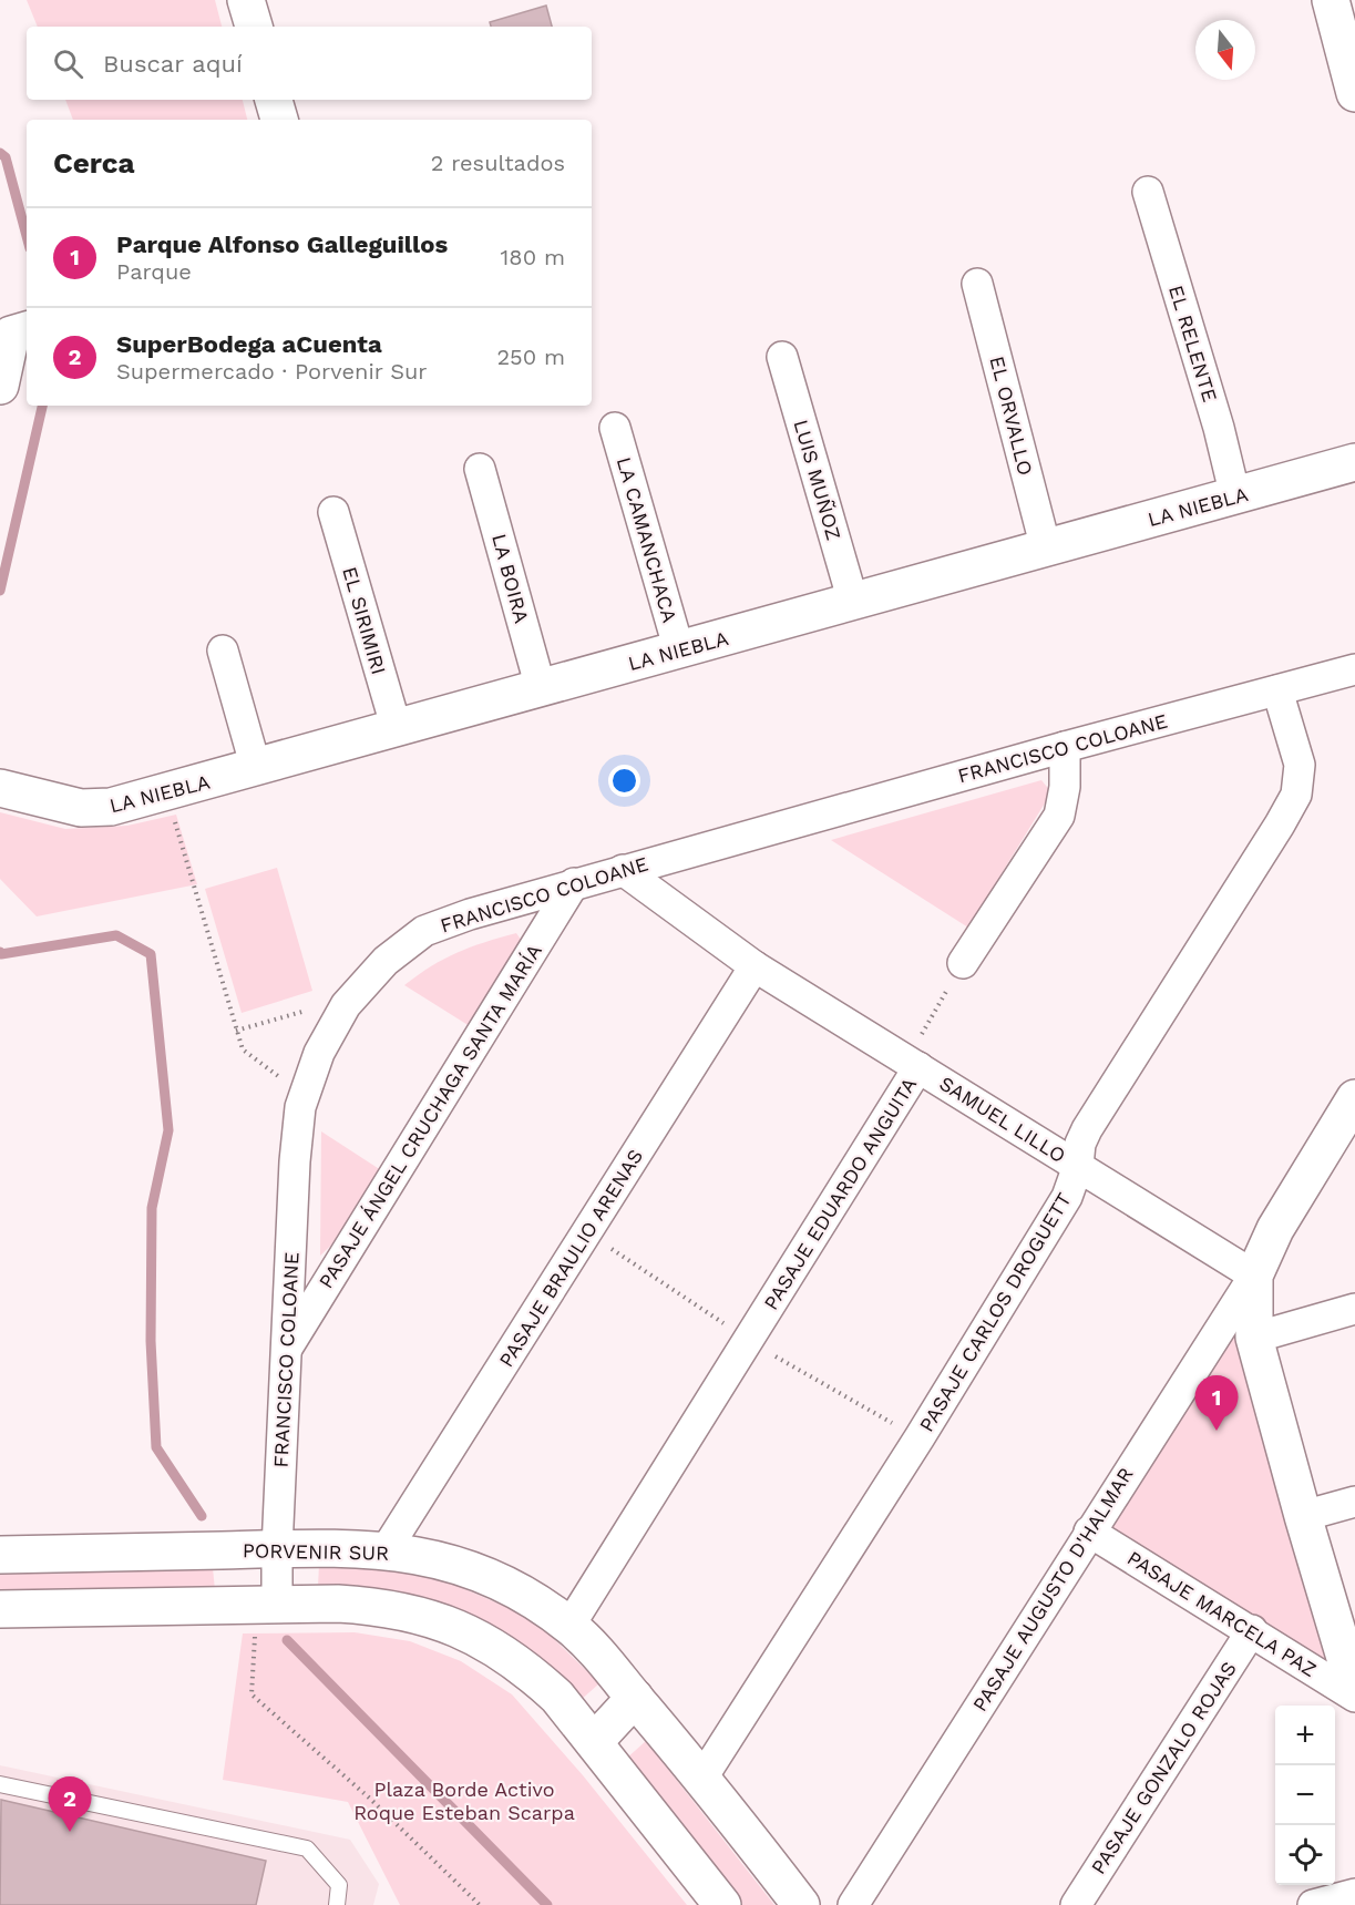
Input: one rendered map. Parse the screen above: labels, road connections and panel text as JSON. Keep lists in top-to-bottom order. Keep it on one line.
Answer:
{"streets":{"street":["EL RELENTE","EL ORVALLO","LUIS MUÑOZ","LA NIEBLA","LA CAMANCHACA","LA BOIRA","EL SIRIMIRI","FRANCISCO COLOANE","PASAJE ÁNGEL CRUCHAGA SANTA MARÍA","SAMUEL LILLO","PASAJE EDUARDO ANGUITA","PASAJE BRAULIO ARENAS","PASAJE CARLOS DROGUETT","PORVENIR SUR","PASAJE AUGUSTO D'HALMAR","PASAJE MARCELA PAZ","PASAJE GONZALO ROJAS"]},"crossings":[["EL RELENTE","LA NIEBLA"],["EL ORVALLO","LA NIEBLA"],["LUIS MUÑOZ","LA NIEBLA"],["LA NIEBLA","LA CAMANCHACA"],["LA NIEBLA","LA BOIRA"],["LA NIEBLA","EL SIRIMIRI"],["FRANCISCO COLOANE","PASAJE ÁNGEL CRUCHAGA SANTA MARÍA"],["FRANCISCO COLOANE","SAMUEL LILLO"],["FRANCISCO COLOANE","PASAJE CARLOS DROGUETT"],["FRANCISCO COLOANE","PORVENIR SUR"],["SAMUEL LILLO","PASAJE EDUARDO ANGUITA"],["SAMUEL LILLO","PASAJE BRAULIO ARENAS"],["SAMUEL LILLO","PASAJE CARLOS DROGUETT"],["SAMUEL LILLO","PASAJE AUGUSTO D'HALMAR"],["PASAJE EDUARDO ANGUITA","PORVENIR SUR"],["PASAJE BRAULIO ARENAS","PORVENIR SUR"],["PASAJE CARLOS DROGUETT","PORVENIR SUR"],["PASAJE AUGUSTO D'HALMAR","PASAJE MARCELA PAZ"],["PASAJE MARCELA PAZ","PASAJE GONZALO ROJAS"]],"parks":["Plaza Borde Activo Roque Esteban Scarpa"],"north":"bottom","page":{"search":"Buscar aquí","heading":["Cerca","2 resultados"],"list":[{"mark":"1","name":"Parque Alfonso Galleguillos","note":"Parque","value":"180 m"},{"mark":"2","name":"SuperBodega aCuenta","note":"Supermercado · Porvenir Sur","value":"250 m"}],"pins":["1","2"],"map_buttons":["+","−"]}}
